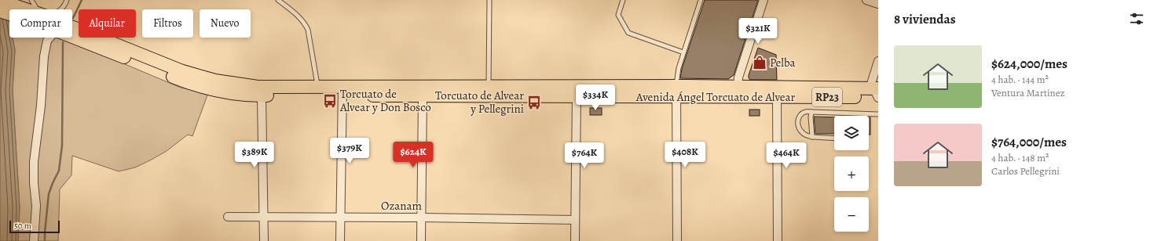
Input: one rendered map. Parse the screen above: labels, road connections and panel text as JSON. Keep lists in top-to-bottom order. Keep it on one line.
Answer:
{"streets":{"main road":["Avenida Ángel Torcuato de Alvear","RP23"],"street":["Ozanam"]},"places":{"shop":["Pelba"],"bus stop":["Torcuato de Alvear y Don Bosco","Torcuato de Alvear y Pellegrini"]},"scale_bar":"50 m","page":{"heading":"8 viviendas","chip":["Comprar","Alquilar","Filtros","Nuevo"],"price":["$321K","$334K","$379K","$389K","$624K","$408K","$764K","$464K"],"list":[{"name":"$624,000/mes","note":"4 hab. · 144 m² · Ventura Martínez"},{"name":"$764,000/mes","note":"4 hab. · 148 m² · Carlos Pellegrini"}],"map_buttons":["+","−"],"scale":"50 m"}}
